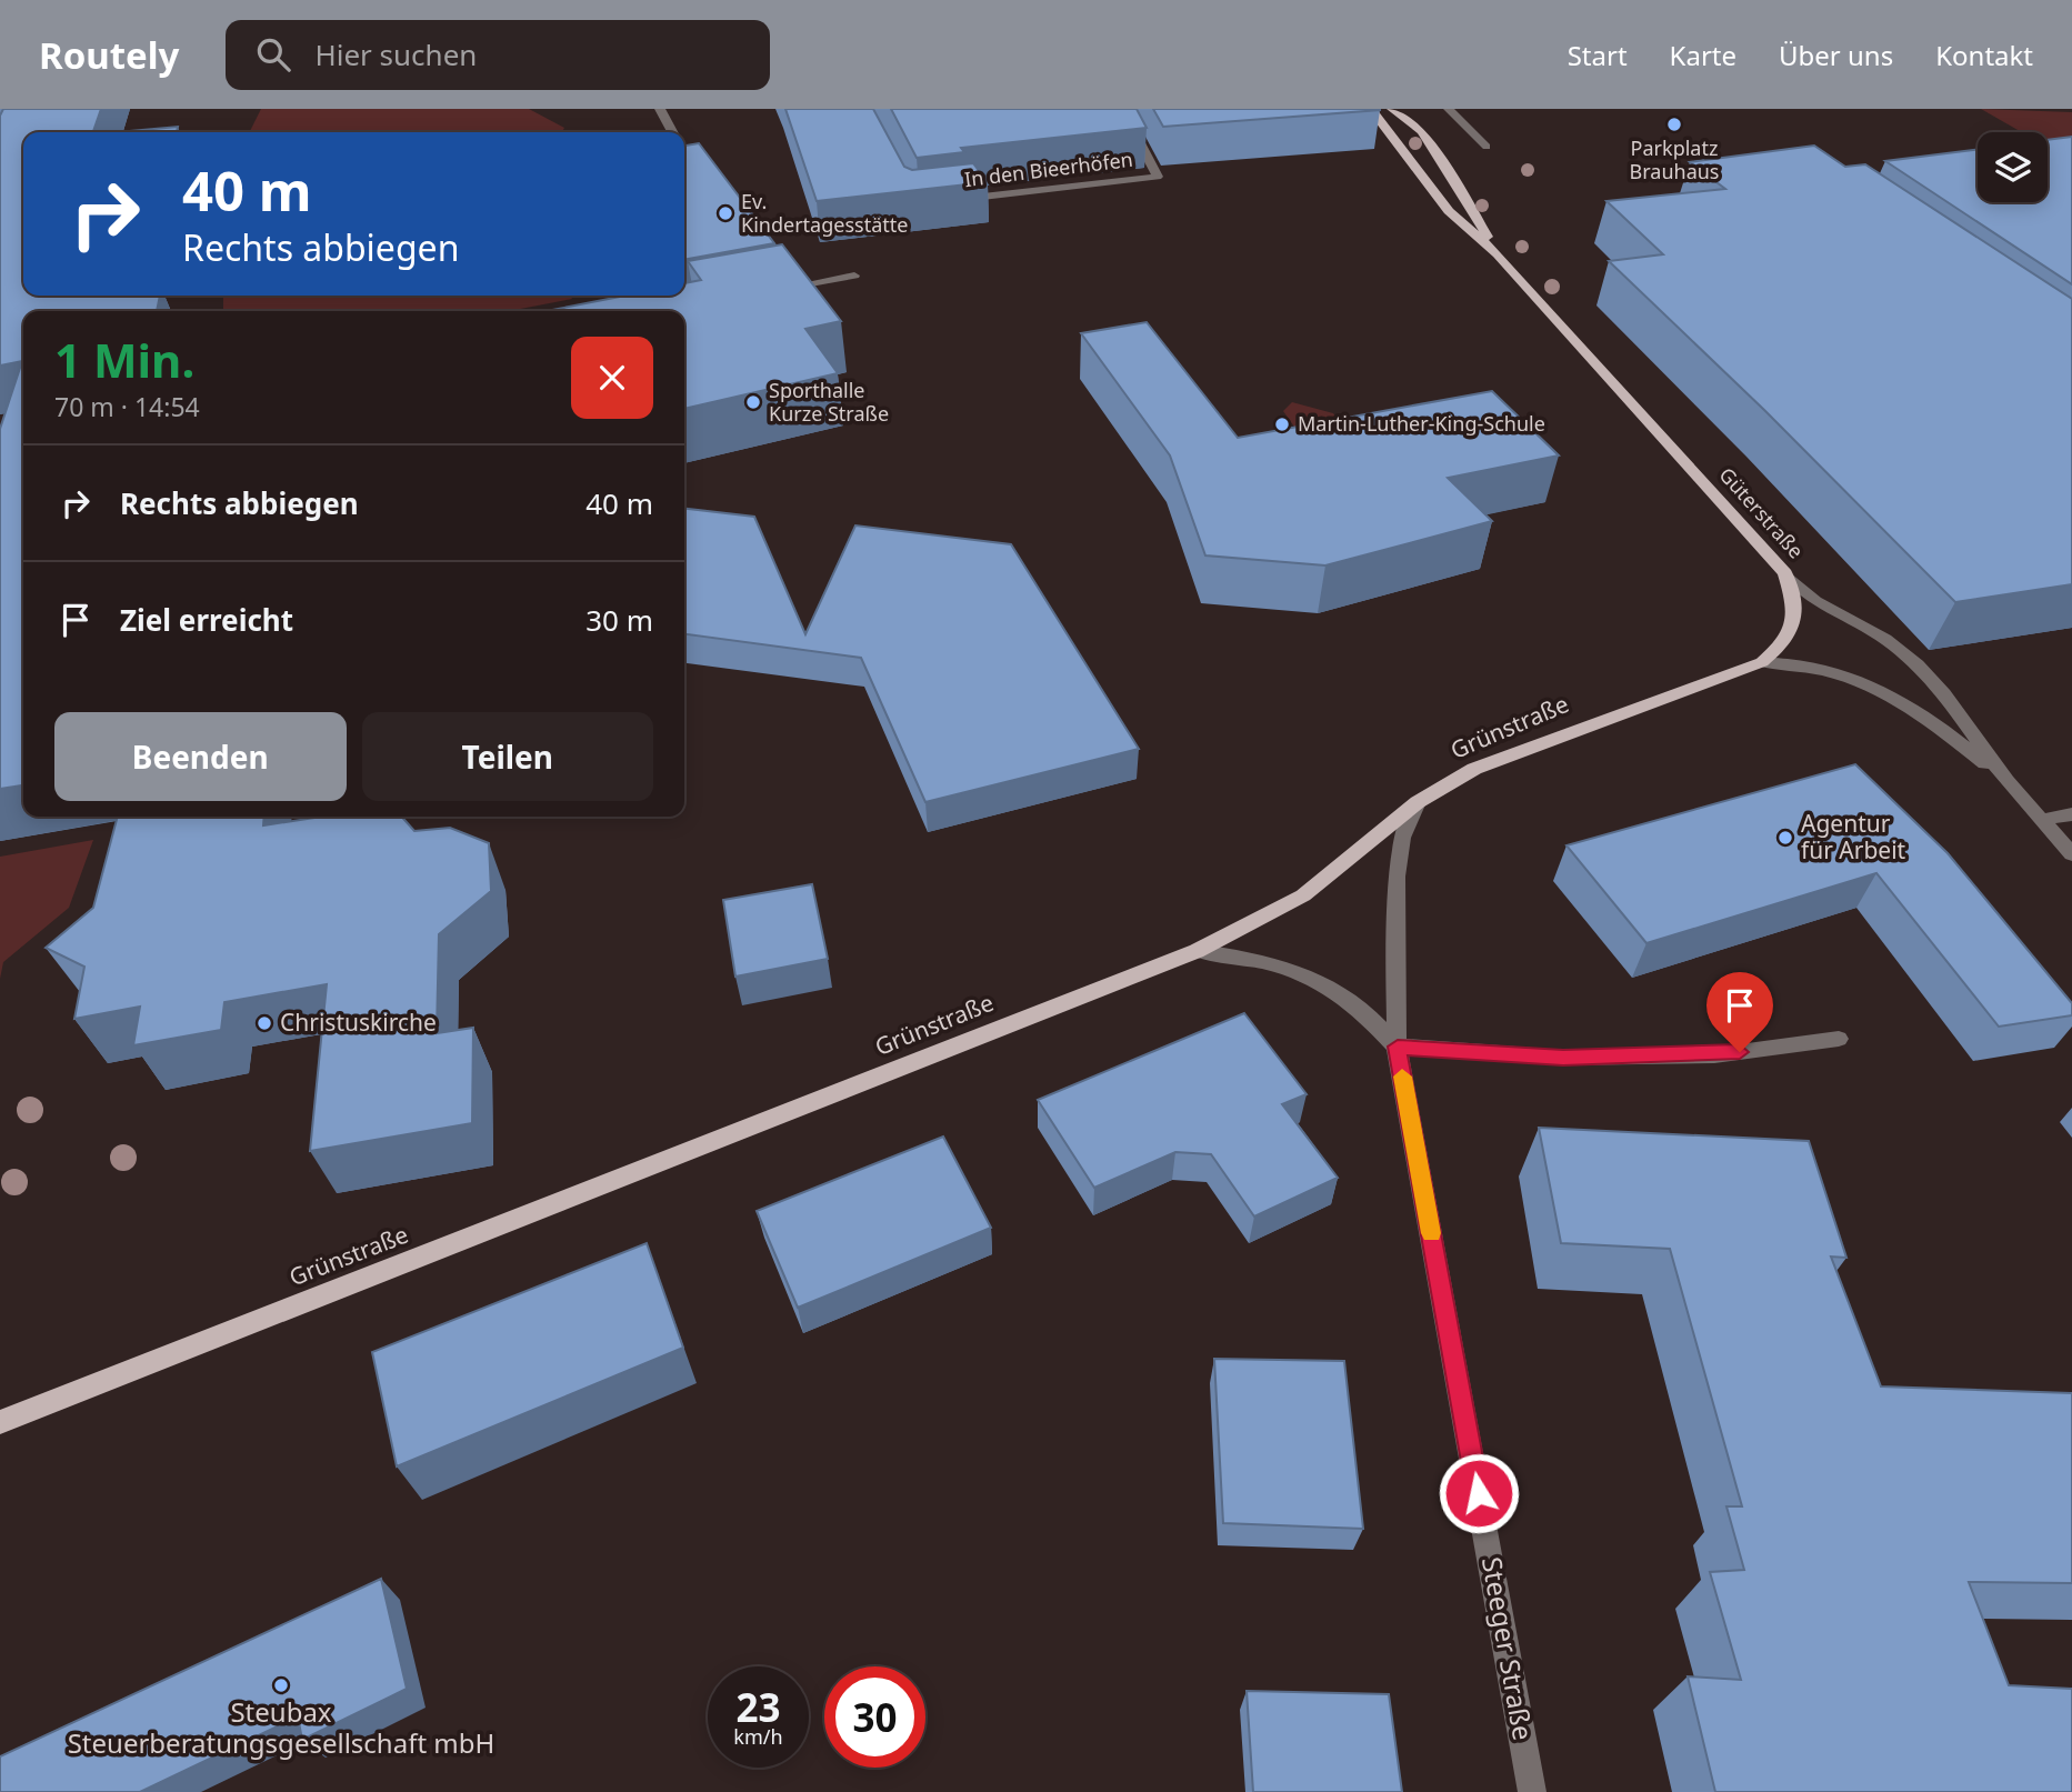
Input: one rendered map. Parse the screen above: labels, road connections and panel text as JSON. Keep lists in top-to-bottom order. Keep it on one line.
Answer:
{"streets":{"main road":["Güterstraße","Grünstraße"],"street":["In den Bieerhöfen","Steeger Straße"]},"crossings":[["Güterstraße","Grünstraße"],["Grünstraße","Steeger Straße"]],"places":["Parkplatz Brauhaus","Ev. Kindertagesstätte","Sporthalle Kurze Straße","Martin-Luther-King-Schule","Agentur für Arbeit","Christuskirche","Steubax Steuerberatungsgesellschaft mbH"],"page":{"header":"Routely","search":"Hier suchen","nav":["Start","Karte","Über uns","Kontakt"],"turn":["40 m","Rechts abbiegen"],"heading":["1 Min.","70 m · 14:54"],"list":[{"name":"Rechts abbiegen","value":"40 m"},{"name":"Ziel erreicht","value":"30 m"}],"buttons":["Beenden","Teilen"],"speed":"23 km/h","limit":"30"}}
